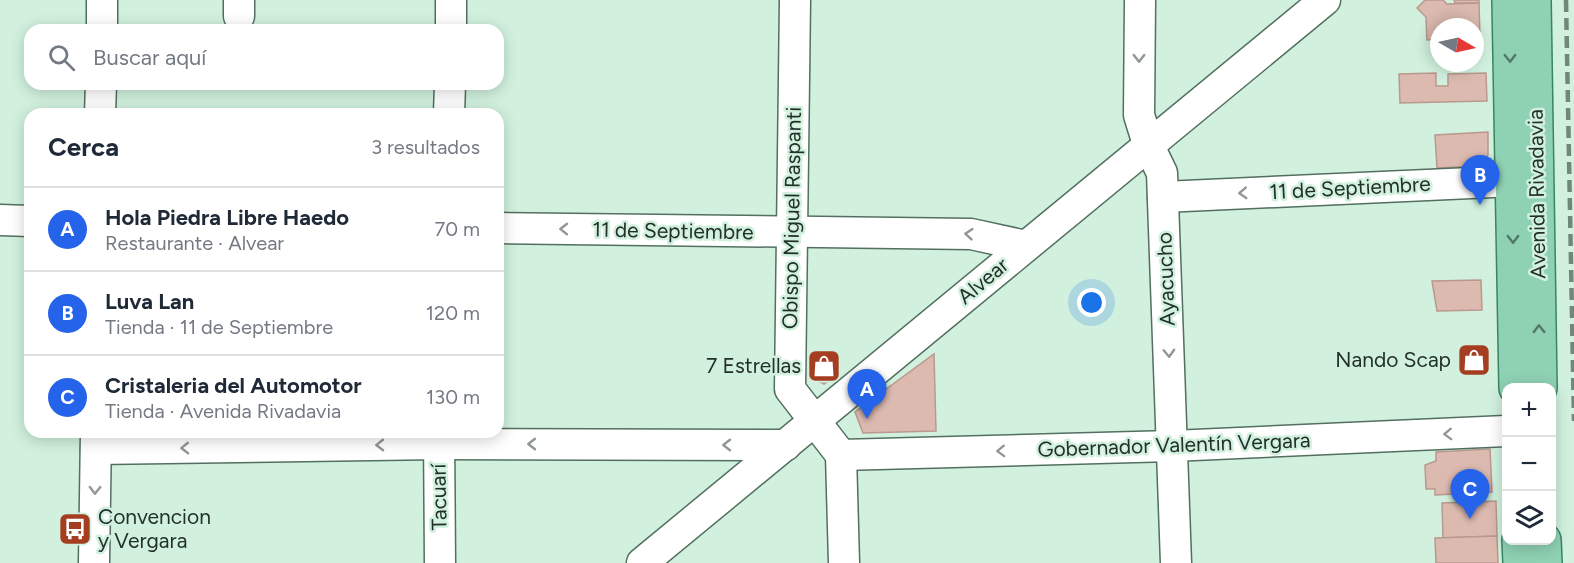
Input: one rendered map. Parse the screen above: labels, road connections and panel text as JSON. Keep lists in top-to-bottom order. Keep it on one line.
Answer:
{"streets":{"main road":["Avenida Rivadavia"],"street":["11 de Septiembre","Obispo Miguel Raspanti","Ayacucho","Alvear","Gobernador Valentín Vergara","Tacuarí"]},"crossings":[["11 de Septiembre","Avenida Rivadavia"],["11 de Septiembre","Obispo Miguel Raspanti"],["11 de Septiembre","Ayacucho"],["11 de Septiembre","Alvear"],["Obispo Miguel Raspanti","Alvear"],["Obispo Miguel Raspanti","Gobernador Valentín Vergara"],["Ayacucho","Alvear"],["Ayacucho","Gobernador Valentín Vergara"]],"one_way":["Ayacucho","Gobernador Valentín Vergara"],"places":{"shop":["Nando Scap","7 Estrellas"],"bus stop":["Convencion y Vergara"]},"north":"right","page":{"search":"Buscar aquí","heading":["Cerca","3 resultados"],"pins":["B","A","C"],"list":[{"mark":"A","name":"Hola Piedra Libre Haedo","note":"Restaurante · Alvear","value":"70 m"},{"mark":"B","name":"Luva Lan","note":"Tienda · 11 de Septiembre","value":"120 m"},{"mark":"C","name":"Cristaleria del Automotor","note":"Tienda · Avenida Rivadavia","value":"130 m"}],"map_buttons":["+","−"]}}
